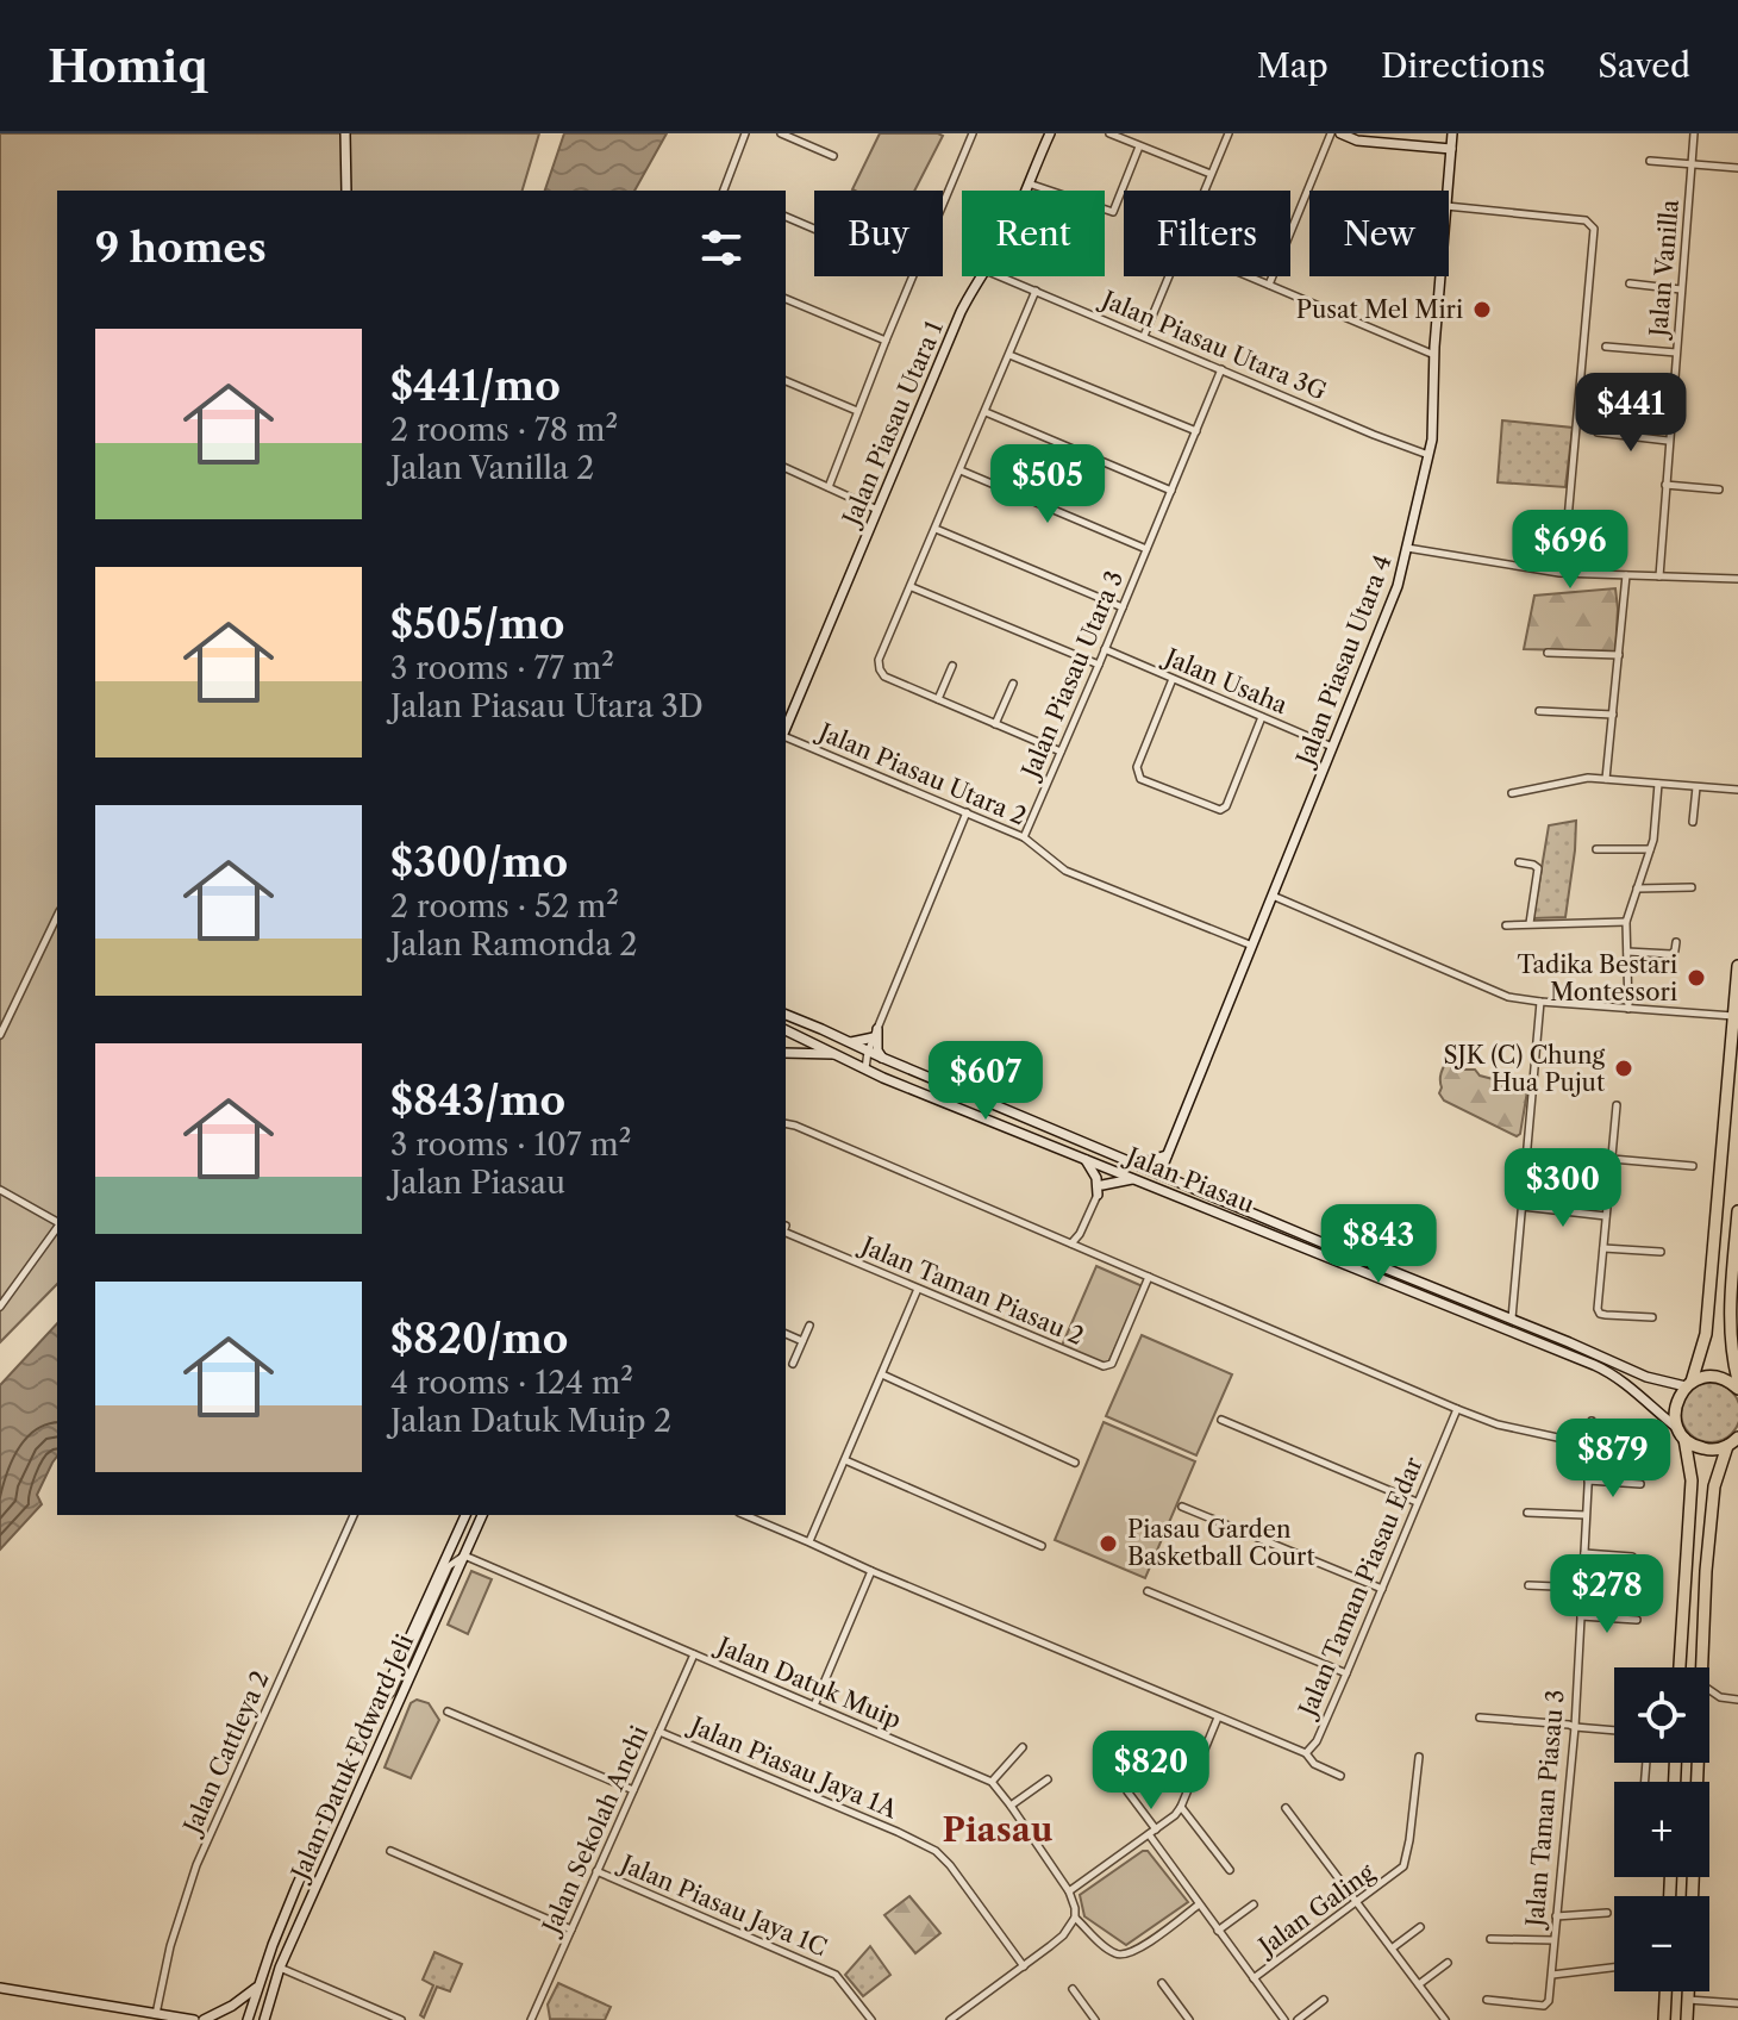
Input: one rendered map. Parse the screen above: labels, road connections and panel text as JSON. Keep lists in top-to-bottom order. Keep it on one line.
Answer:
{"streets":{"street":["Jalan Vanilla","Jalan Piasau Utara 3G","Jalan Piasau Utara 1","Jalan Piasau Utara 4","Jalan Piasau Utara 3","Jalan Usaha","Jalan Piasau Utara 2","Jalan Piasau","Jalan Taman Piasau 2","Jalan Taman Piasau Edar","Jalan Datuk Muip","Jalan Cattleya 2","Jalan Datuk Edward Jeli","Jalan Piasau Jaya 1A","Jalan Taman Piasau 3","Jalan Sekolah Anchi","Jalan Piasau Jaya 1C","Jalan Galing"]},"crossings":[["Jalan Piasau Utara 3G","Jalan Piasau Utara 4"],["Jalan Piasau Utara 3G","Jalan Piasau Utara 3"],["Jalan Piasau Utara 4","Jalan Usaha"],["Jalan Piasau Utara 4","Jalan Piasau Utara 2"],["Jalan Piasau Utara 4","Jalan Piasau"],["Jalan Piasau Utara 3","Jalan Usaha"],["Jalan Piasau Utara 3","Jalan Piasau Utara 2"],["Jalan Datuk Muip","Jalan Datuk Edward Jeli"],["Jalan Datuk Muip","Jalan Sekolah Anchi"],["Jalan Piasau Jaya 1A","Jalan Sekolah Anchi"],["Jalan Sekolah Anchi","Jalan Piasau Jaya 1C"]],"districts":["Piasau"],"places":["Pusat Mel Miri","Tadika Bestari Montessori","SJK (C) Chung Hua Pujut","Piasau Garden Basketball Court"],"page":{"header":"Homiq","nav":["Map","Directions","Saved"],"chip":["Buy","Rent","Filters","New"],"heading":"9 homes","list":[{"name":"$441/mo","note":"2 rooms · 78 m² · Jalan Vanilla 2"},{"name":"$505/mo","note":"3 rooms · 77 m² · Jalan Piasau Utara 3D"},{"name":"$300/mo","note":"2 rooms · 52 m² · Jalan Ramonda 2"},{"name":"$843/mo","note":"3 rooms · 107 m² · Jalan Piasau"},{"name":"$820/mo","note":"4 rooms · 124 m² · Jalan Datuk Muip 2"}],"price":["$441","$505","$696","$607","$300","$843","$879","$278","$820"],"map_buttons":["+","−"]}}
